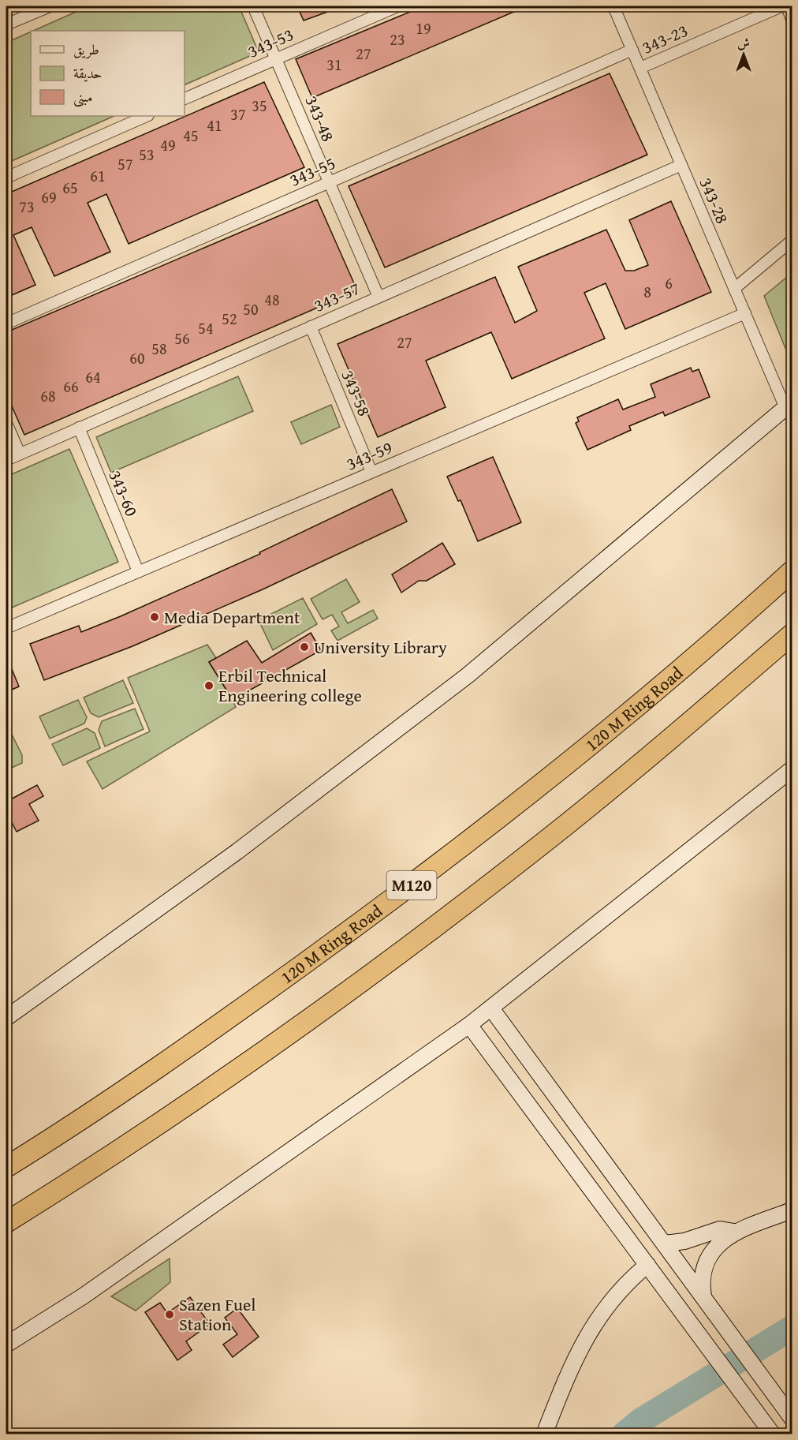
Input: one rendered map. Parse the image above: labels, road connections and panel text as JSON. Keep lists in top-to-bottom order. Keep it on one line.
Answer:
{"streets":{"highway":["120 M Ring Road","M120"],"street":["343-23","343-53","343-48","343-55","343-28","343-57","343-58","343-59","343-60"]},"crossings":[["343-23","343-28"],["343-53","343-48"],["343-48","343-55"],["343-48","343-57"],["343-55","343-28"],["343-28","343-57"],["343-28","343-59"],["343-57","343-58"],["343-57","343-60"],["343-58","343-59"],["343-59","343-60"]],"places":["Media Department","University Library","Erbil Technical Engineering college","Sazen Fuel Station"],"house_numbers":["19","23","27","31","35","37","41","45","49","53","57","61","65","69","73","6","8","48","50","52","54","56","27","58","60","64","66","68"],"legend":["طريق","حديقة","مبنى"],"north":"top"}
